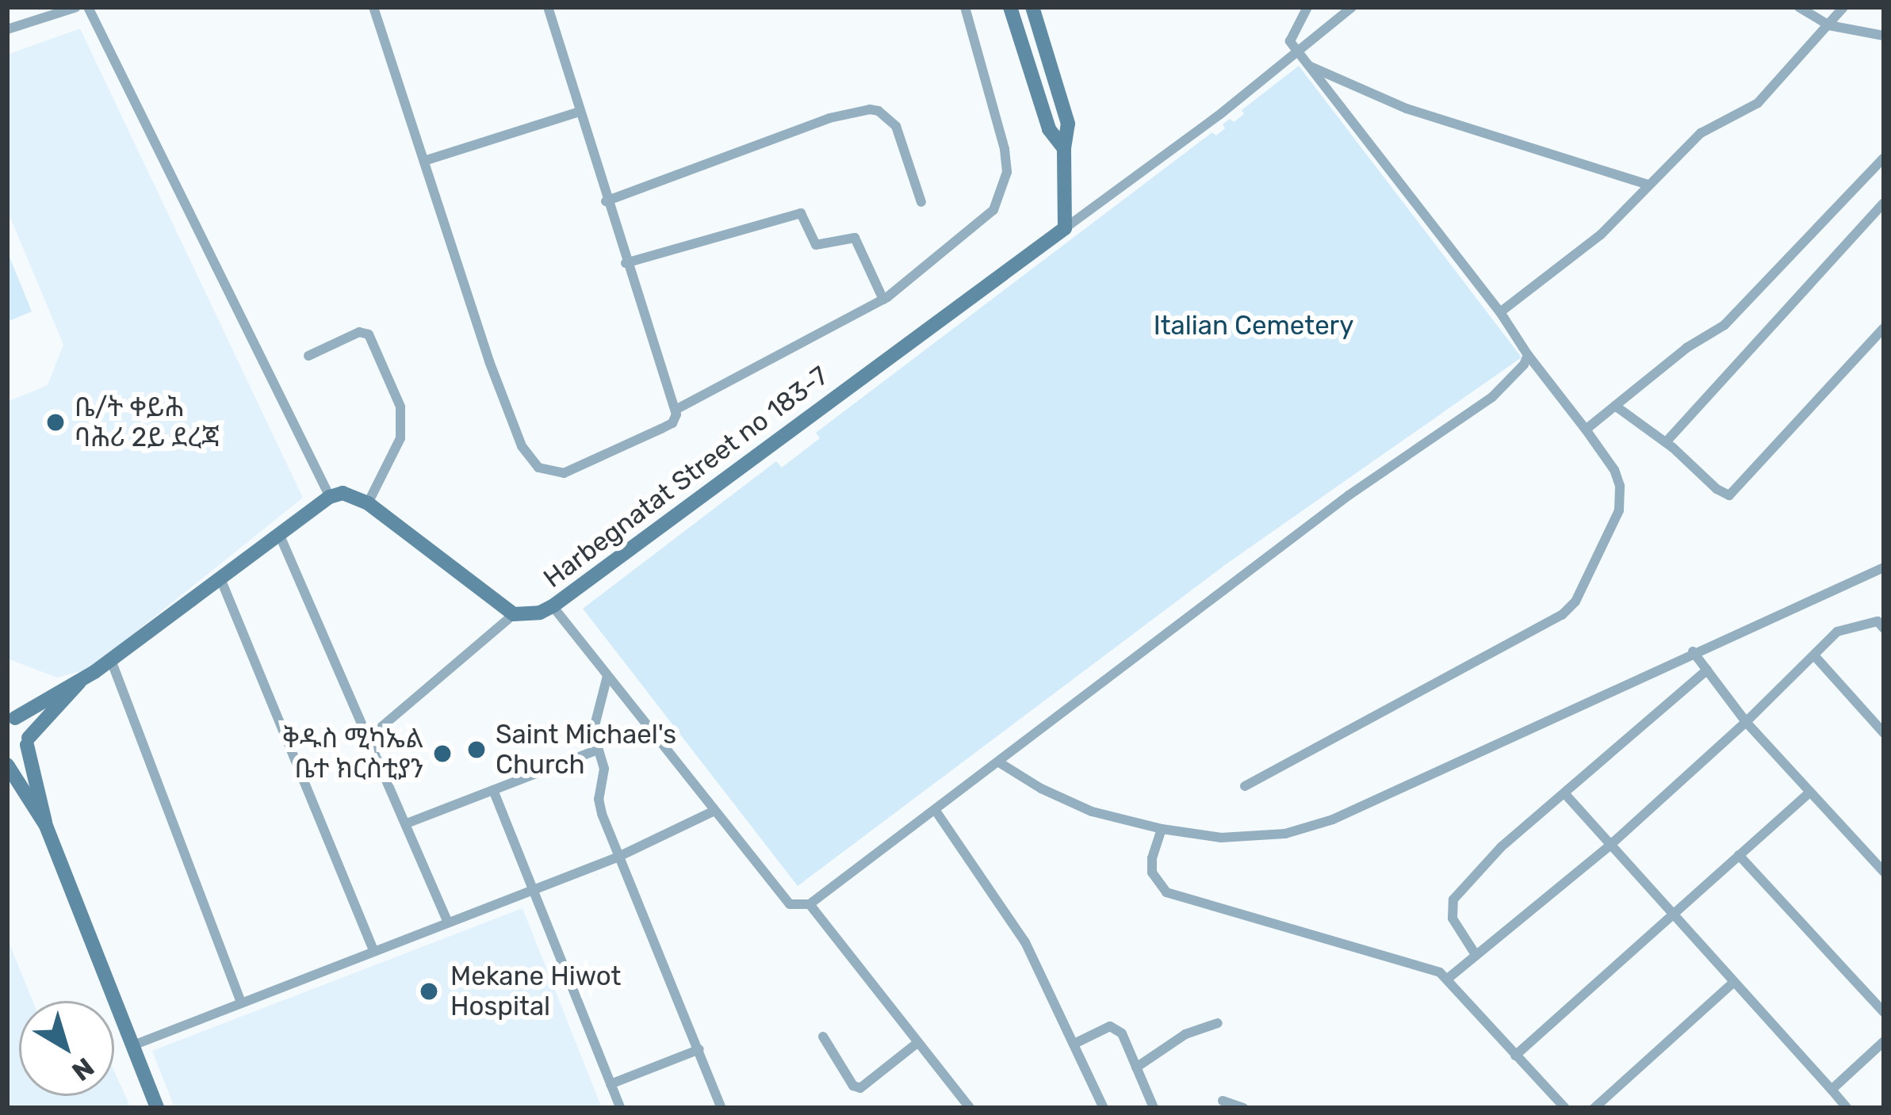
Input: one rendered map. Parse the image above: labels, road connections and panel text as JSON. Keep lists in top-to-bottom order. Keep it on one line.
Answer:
{"streets":{"main road":["Harbegnatat Street no 183-7"]},"parks":["Italian Cemetery"],"places":["ቤ/ት ቀይሕ ባሕሪ 2ይ ደረጃ","Saint Michael's Church","ቅዱስ ሚካኤል ቤተ ክርስቲያን","Mekane Hiwot Hospital"],"north":"bottom right"}
